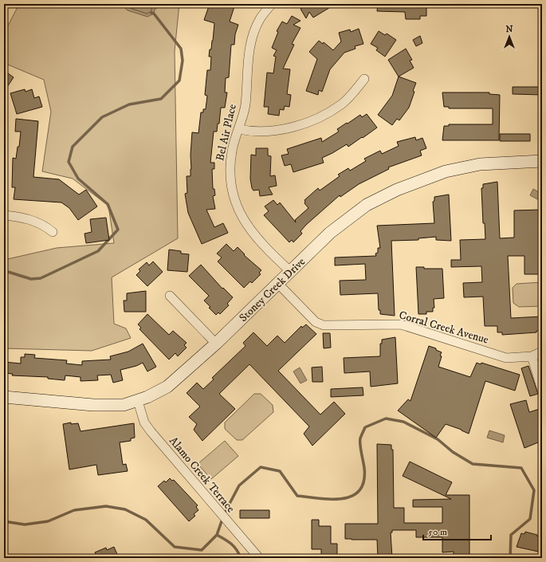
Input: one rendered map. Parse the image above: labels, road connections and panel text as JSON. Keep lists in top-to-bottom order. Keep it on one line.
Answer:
{"streets":{"street":["Bel Air Place","Stoney Creek Drive","Corral Creek Avenue","Alamo Creek Terrace"]},"crossings":[["Bel Air Place","Stoney Creek Drive"],["Stoney Creek Drive","Corral Creek Avenue"],["Stoney Creek Drive","Alamo Creek Terrace"]],"scale_bar":"50 m","north":"top"}
